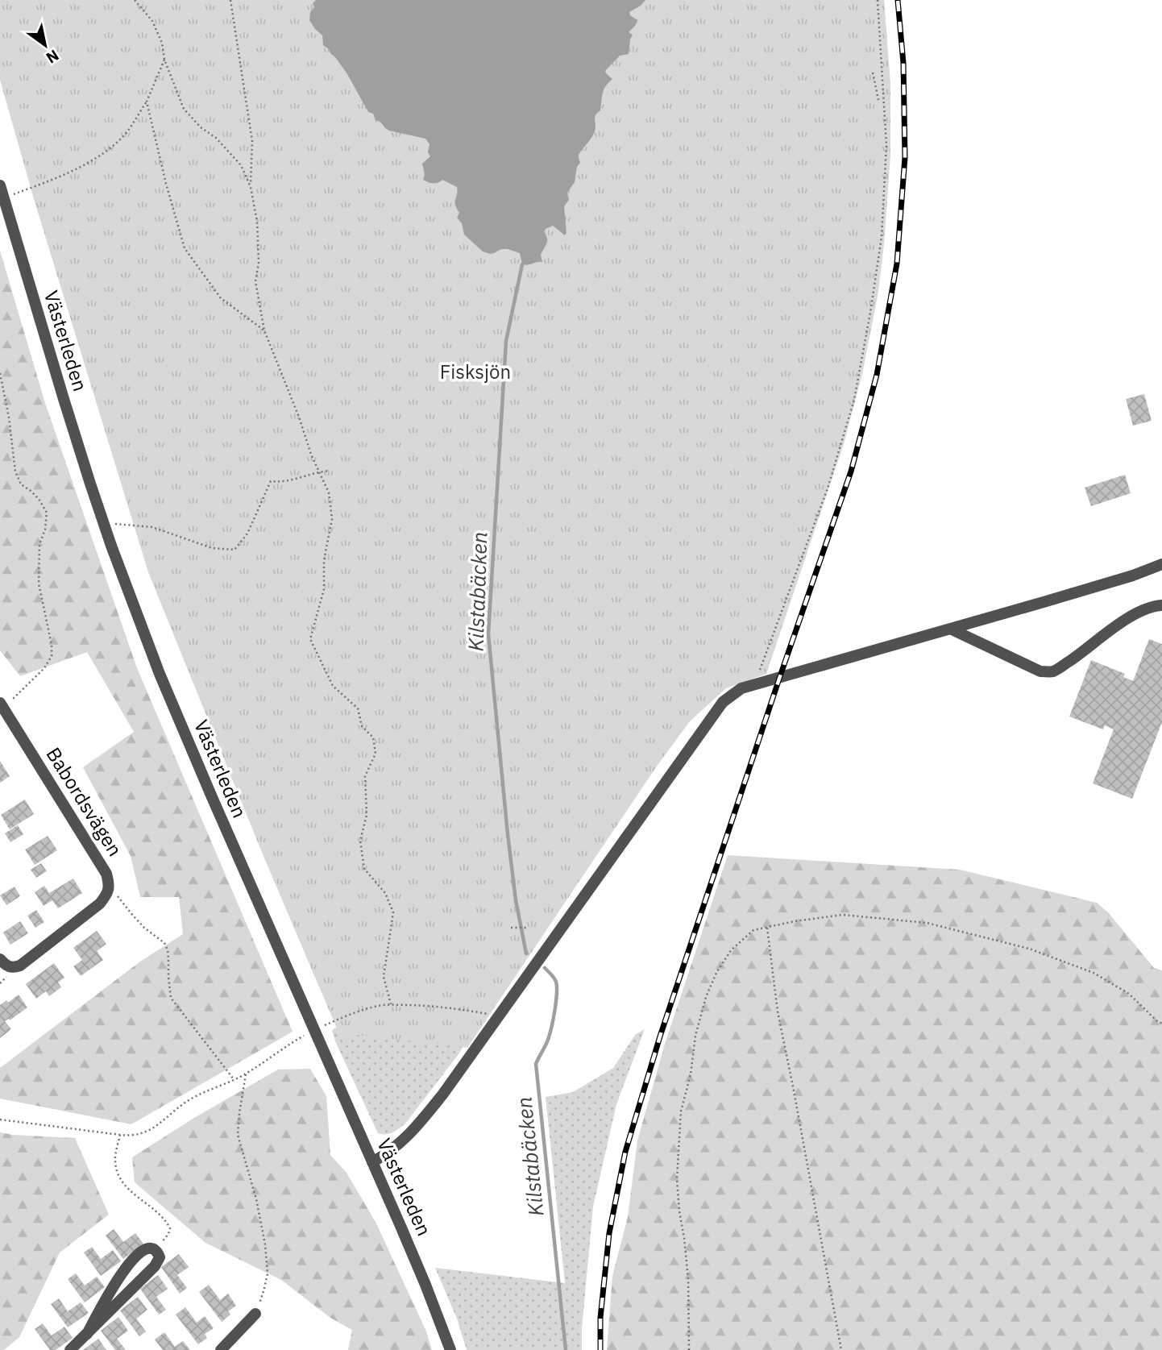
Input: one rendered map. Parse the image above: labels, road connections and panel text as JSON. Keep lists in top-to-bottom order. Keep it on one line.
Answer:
{"streets":{"street":["Västerleden","Babordsvägen"]},"water":["Kilstabäcken"],"parks":["Fisksjön"],"north":"bottom right"}
